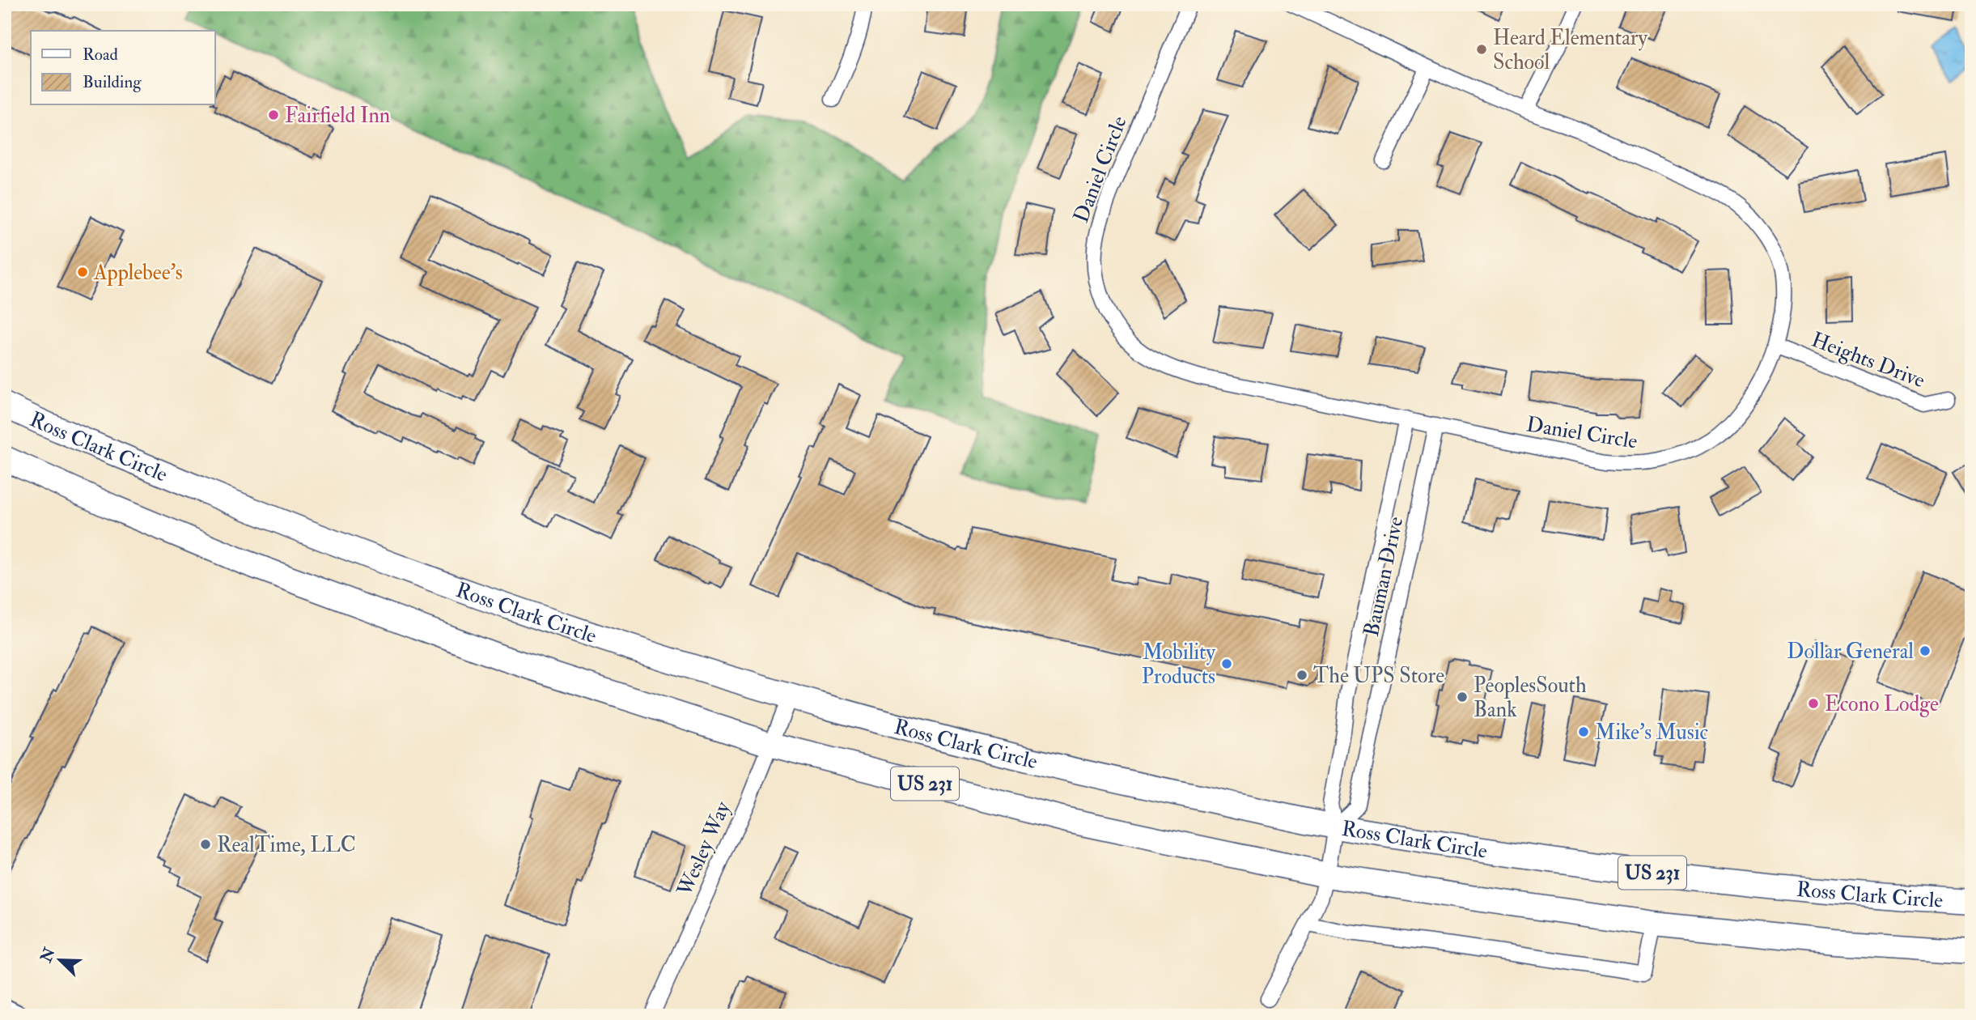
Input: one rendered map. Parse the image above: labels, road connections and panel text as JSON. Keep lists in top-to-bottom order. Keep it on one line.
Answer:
{"streets":{"highway":["Ross Clark Circle","US 231"],"street":["Daniel Circle","Heights Drive","Bauman Drive","Wesley Way"]},"crossings":[["Daniel Circle","Heights Drive"],["Daniel Circle","Bauman Drive"],["Ross Clark Circle","Bauman Drive"],["Ross Clark Circle","Wesley Way"],["Bauman Drive","US 231"],["US 231","Wesley Way"]],"places":["Heard Elementary School","Fairfield Inn","Applebee's","Dollar General","Mobility Products","The UPS Store","PeoplesSouth Bank","Econo Lodge","Mike's Music","RealTime, LLC"],"legend":["Road","Building"],"north":"top left"}
